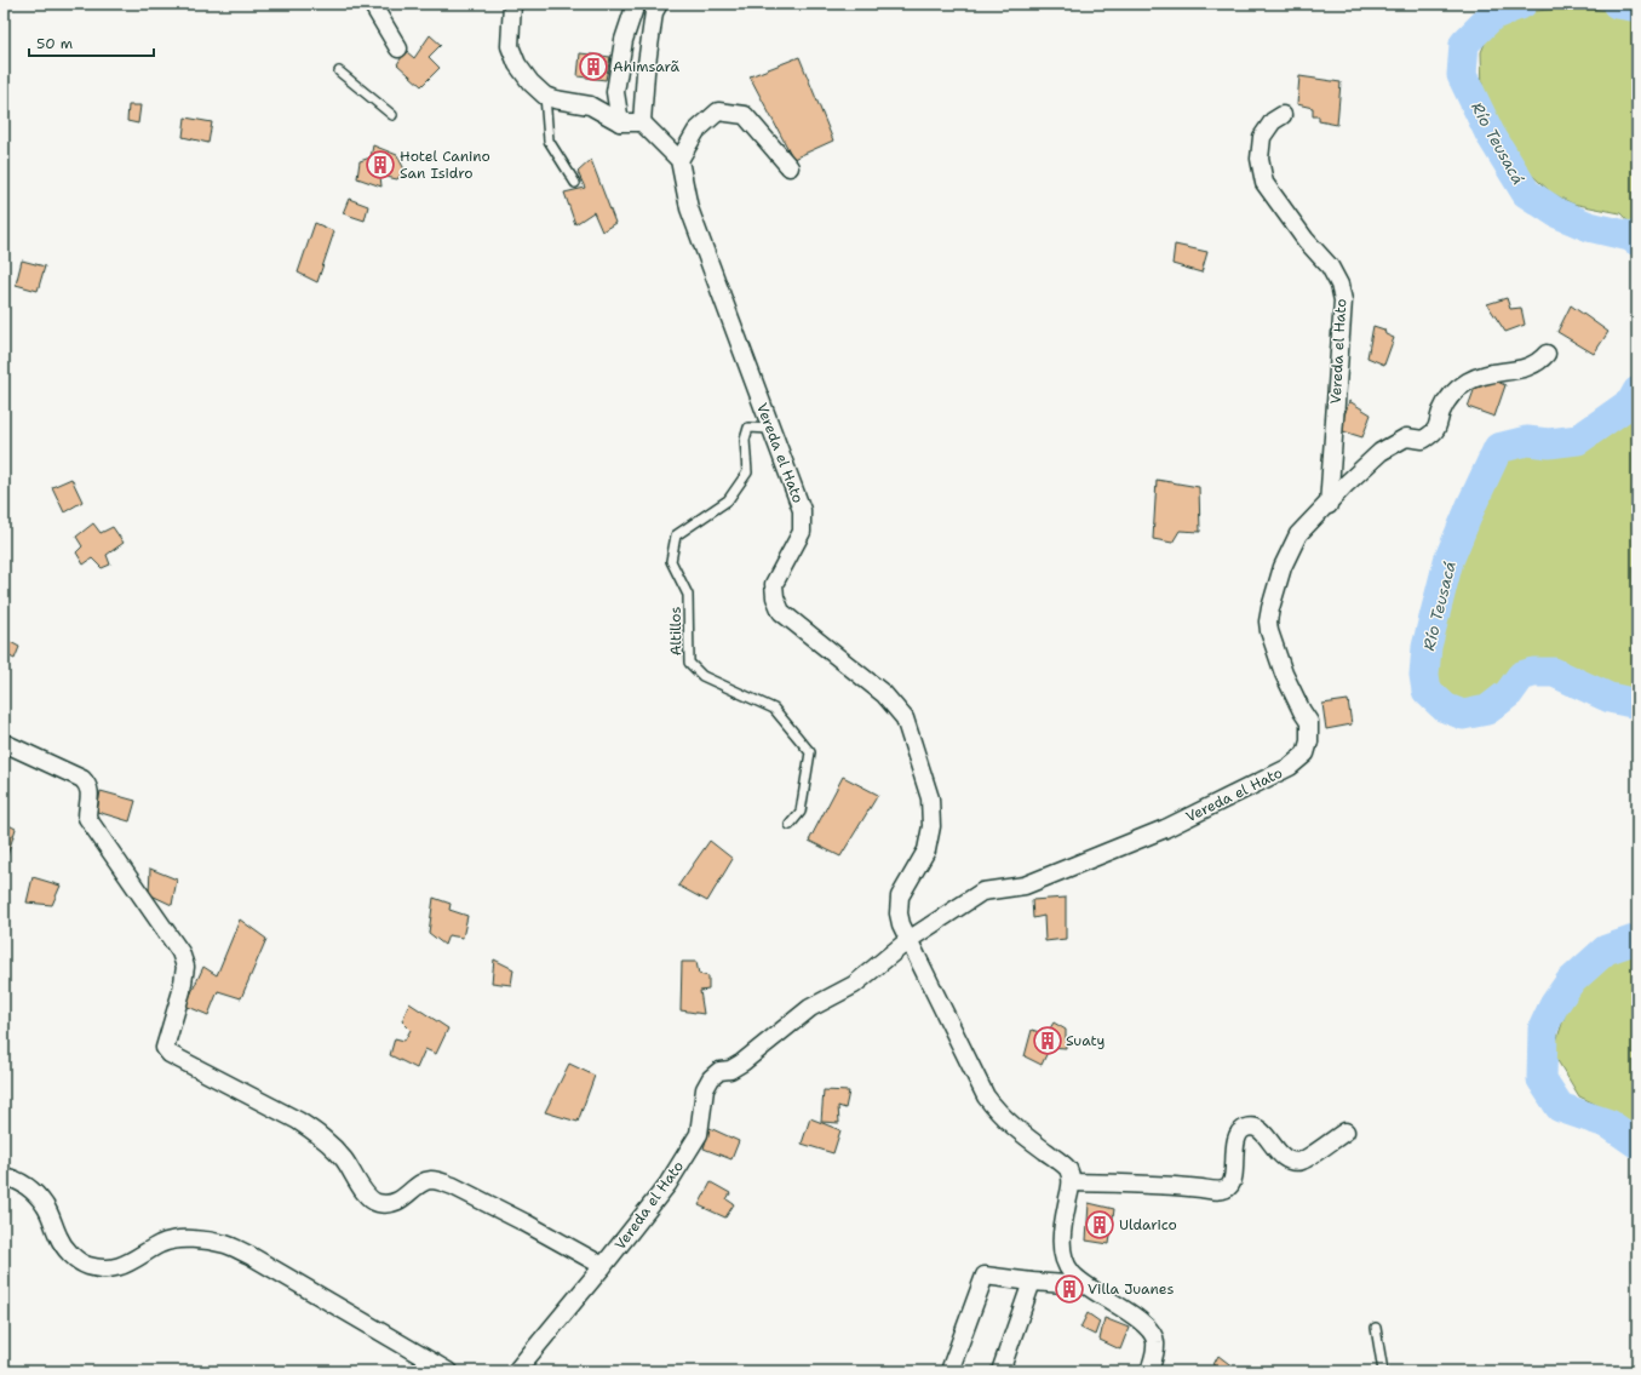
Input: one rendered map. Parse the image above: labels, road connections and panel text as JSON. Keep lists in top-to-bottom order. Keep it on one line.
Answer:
{"streets":{"street":["Vereda el Hato"],"lane":["Altillos"]},"crossings":[["Vereda el Hato","Altillos"]],"water":["Río Teusacá"],"places":{"building":["Ahimsarã","Hotel Canino San Isidro","Suaty","Uldarico","Villa Juanes"]},"scale_bar":"50 m"}
